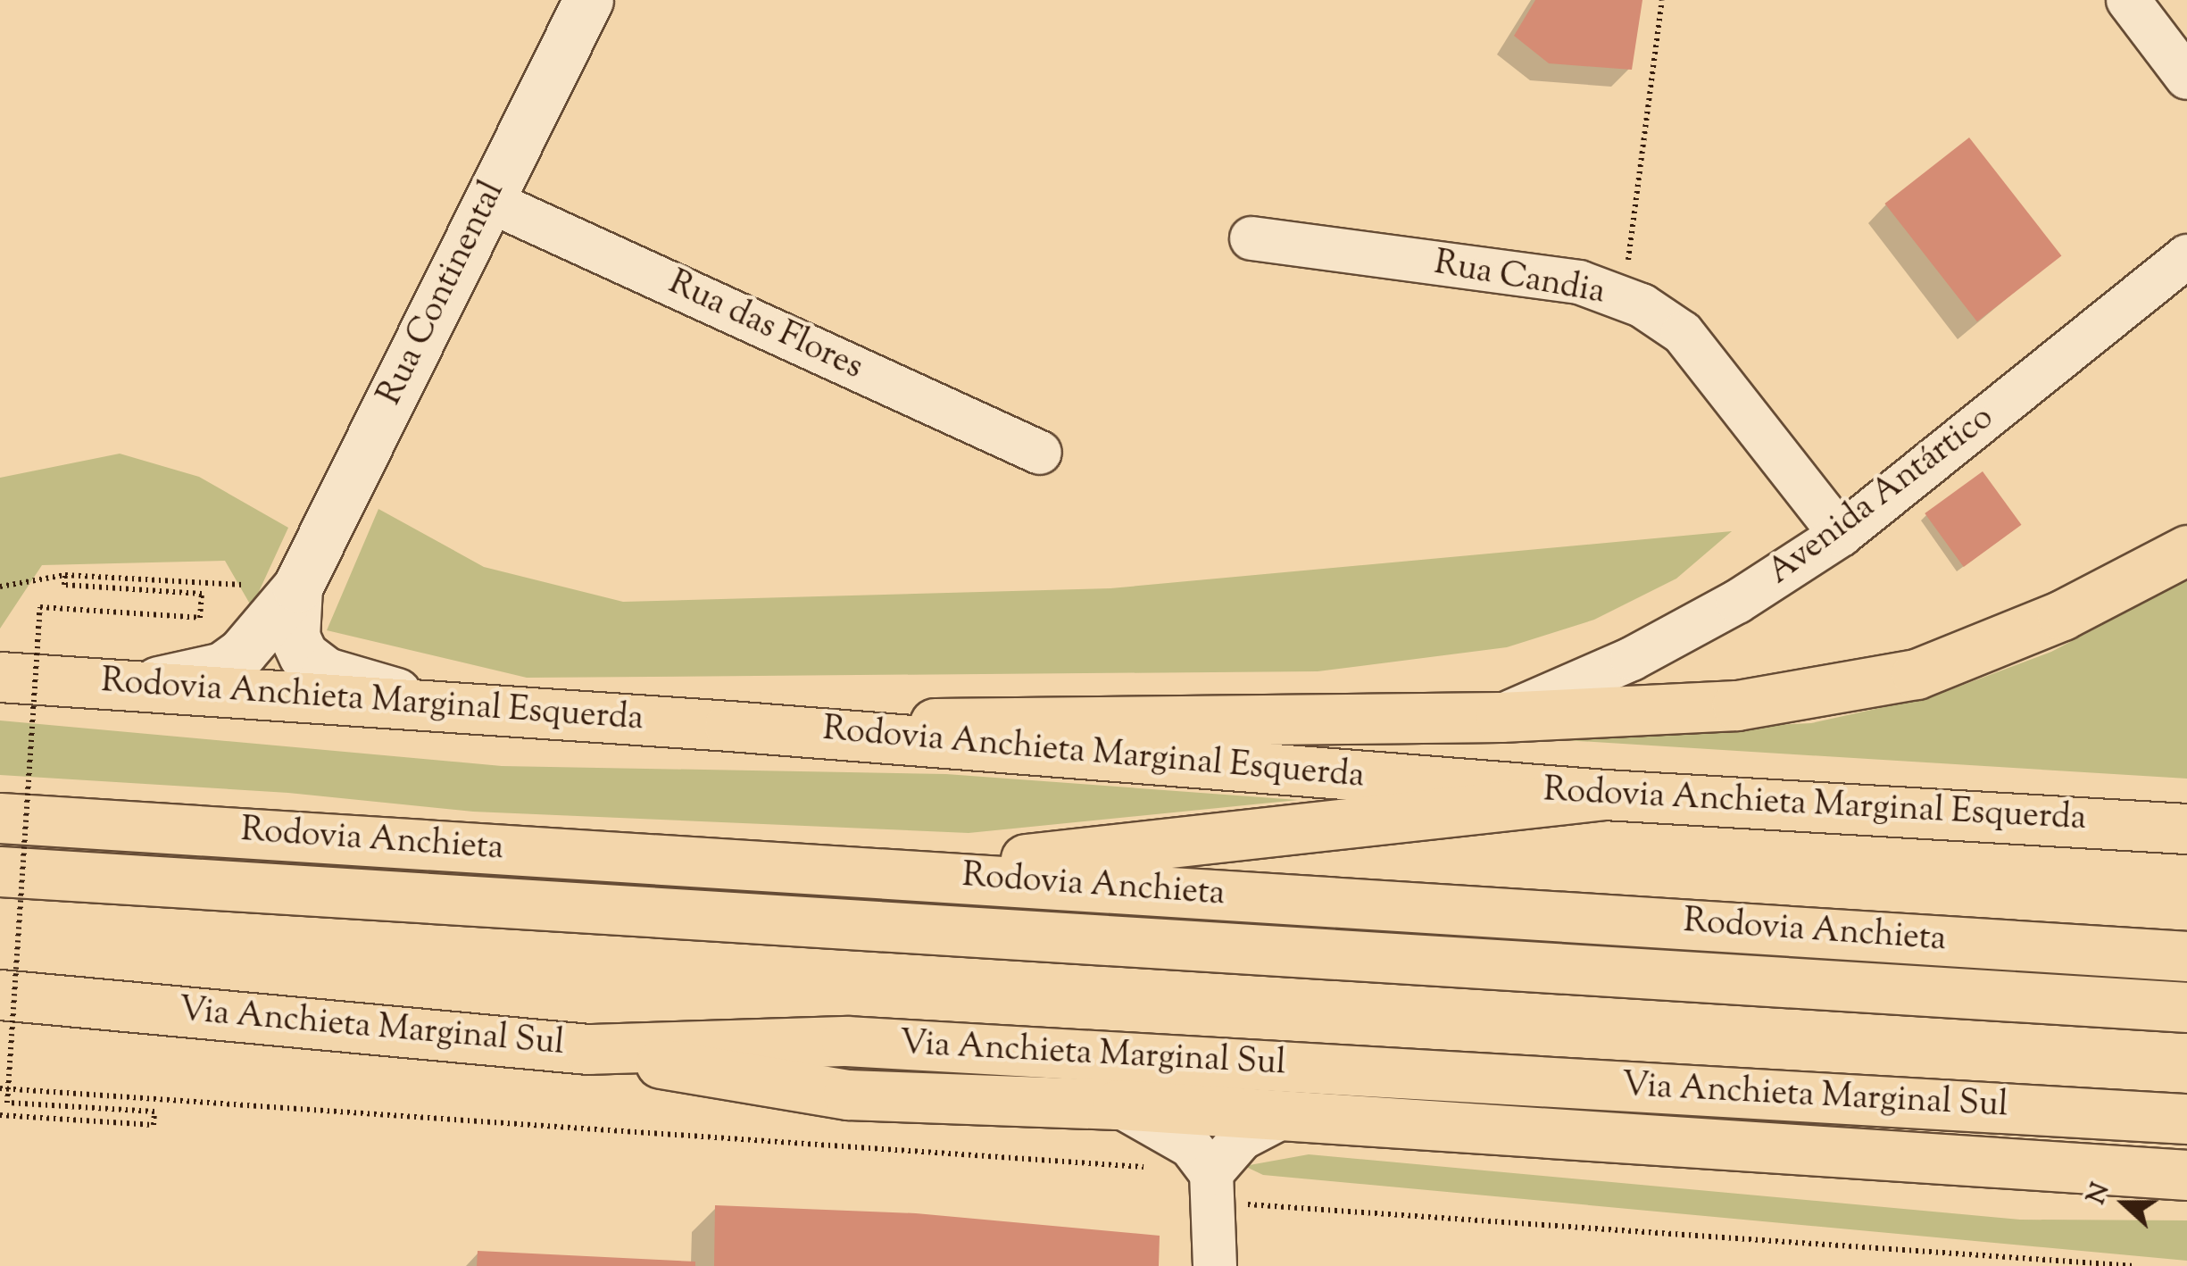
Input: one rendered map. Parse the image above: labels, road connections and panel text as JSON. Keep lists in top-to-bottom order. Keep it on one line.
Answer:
{"streets":{"main road":["Rodovia Anchieta Marginal Esquerda","Rodovia Anchieta","Via Anchieta Marginal Sul"],"street":["Rua Candia","Rua Continental","Rua das Flores","Avenida Antártico"]},"crossings":[["Rua Candia","Avenida Antártico"],["Rua Continental","Rua das Flores"],["Rua Continental","Rodovia Anchieta Marginal Esquerda"]],"north":"left"}
